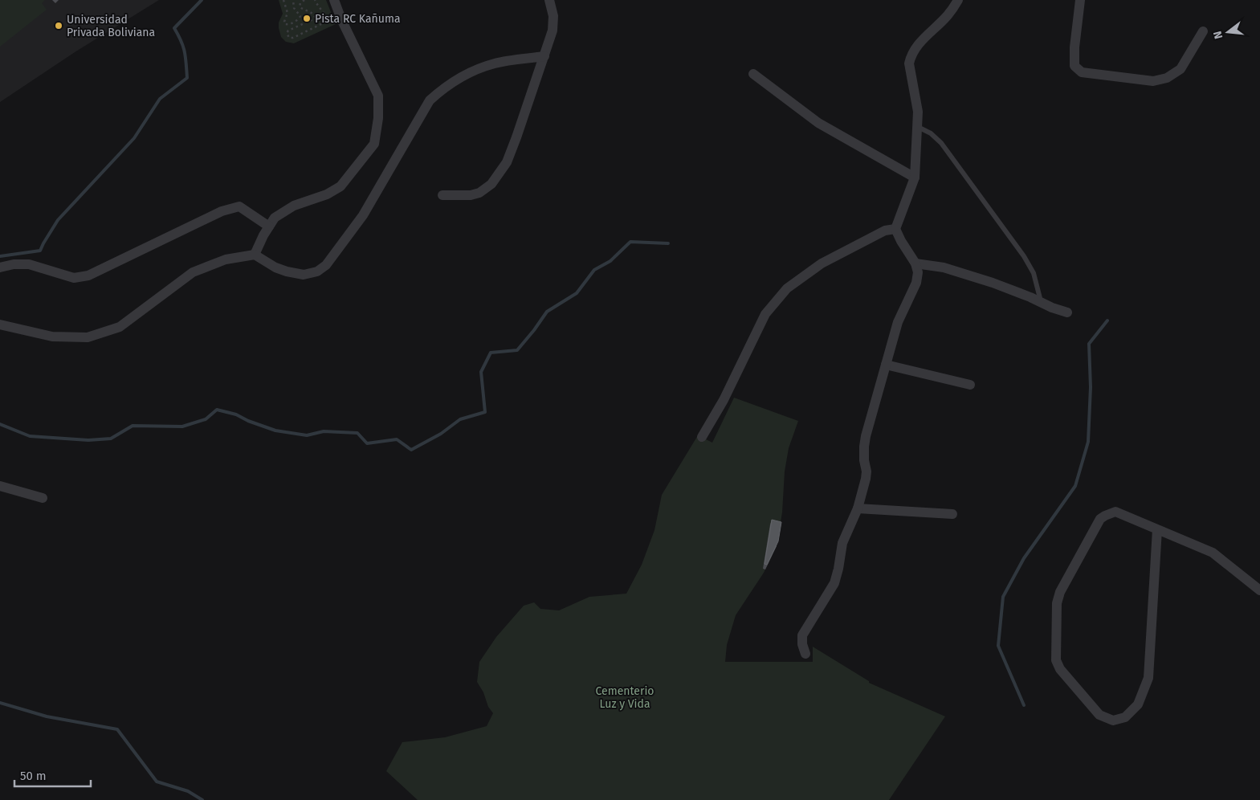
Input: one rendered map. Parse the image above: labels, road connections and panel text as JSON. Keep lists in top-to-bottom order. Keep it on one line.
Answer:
{"parks":["Cementerio Luz y Vida"],"places":["Pista RC Kañuma","Universidad Privada Boliviana"],"scale_bar":"50 m","north":"left"}
